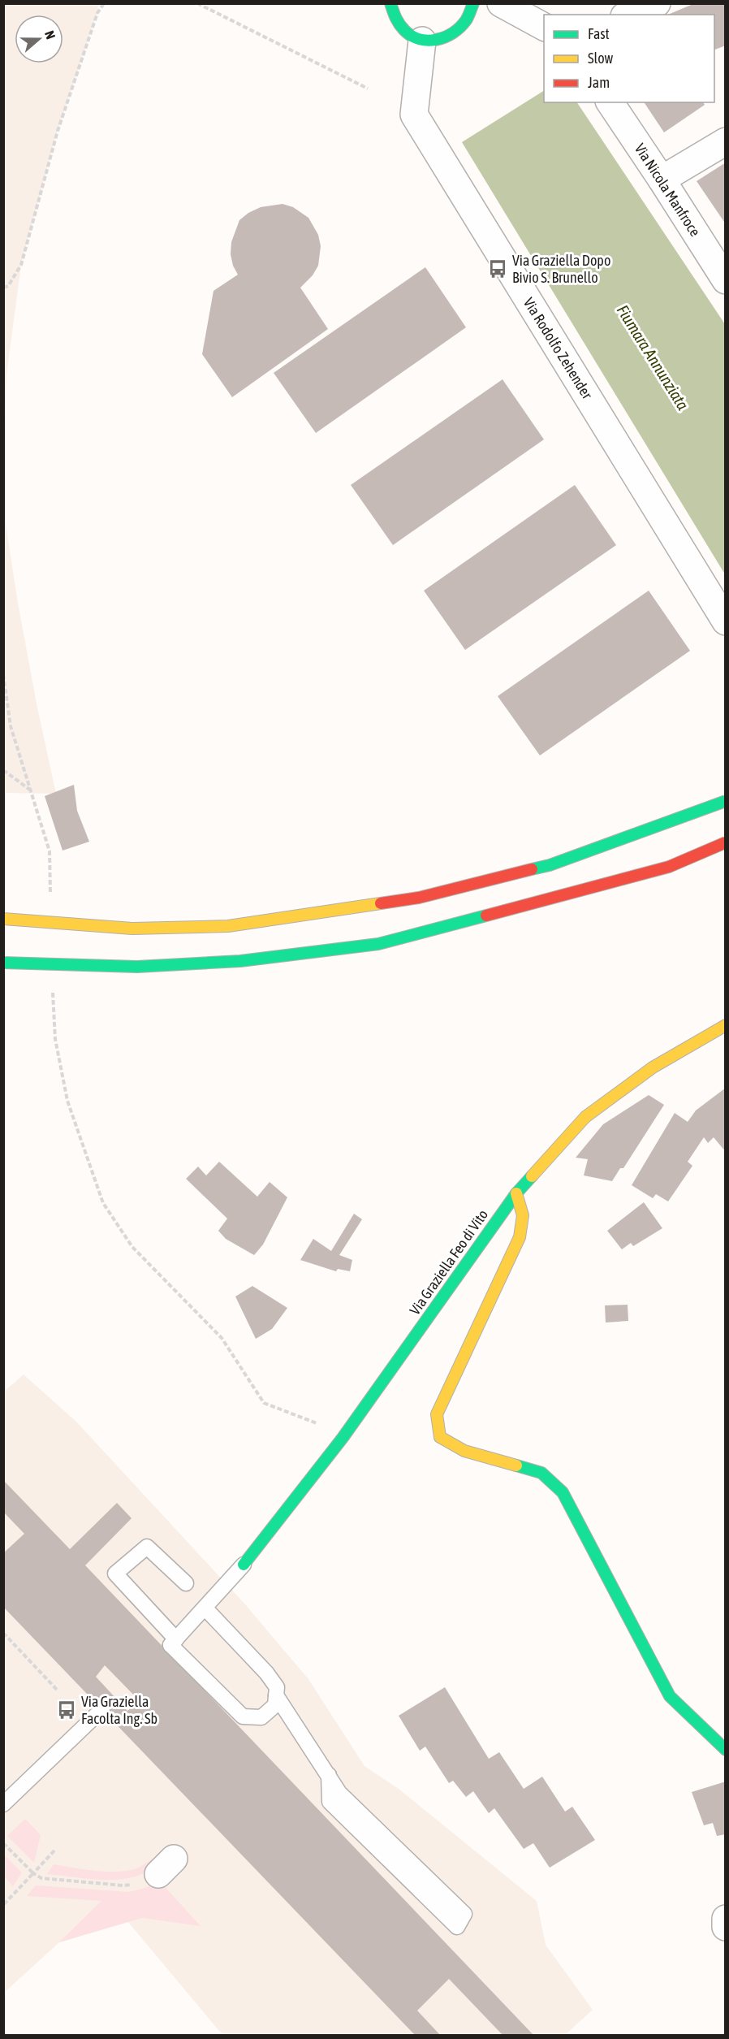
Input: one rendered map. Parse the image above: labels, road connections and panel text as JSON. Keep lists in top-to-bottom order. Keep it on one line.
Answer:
{"streets":{"main road":["Via Graziella Feo di Vito"],"street":["Via Nicola Manfroce","Via Rodolfo Zehender"]},"water":["Fiumara Annunziata"],"places":{"bus stop":["Via Graziella Dopo Bivio S. Brunello","Via Graziella Facolta Ing. Sb"]},"legend":["Fast","Slow","Jam"],"north":"right"}
